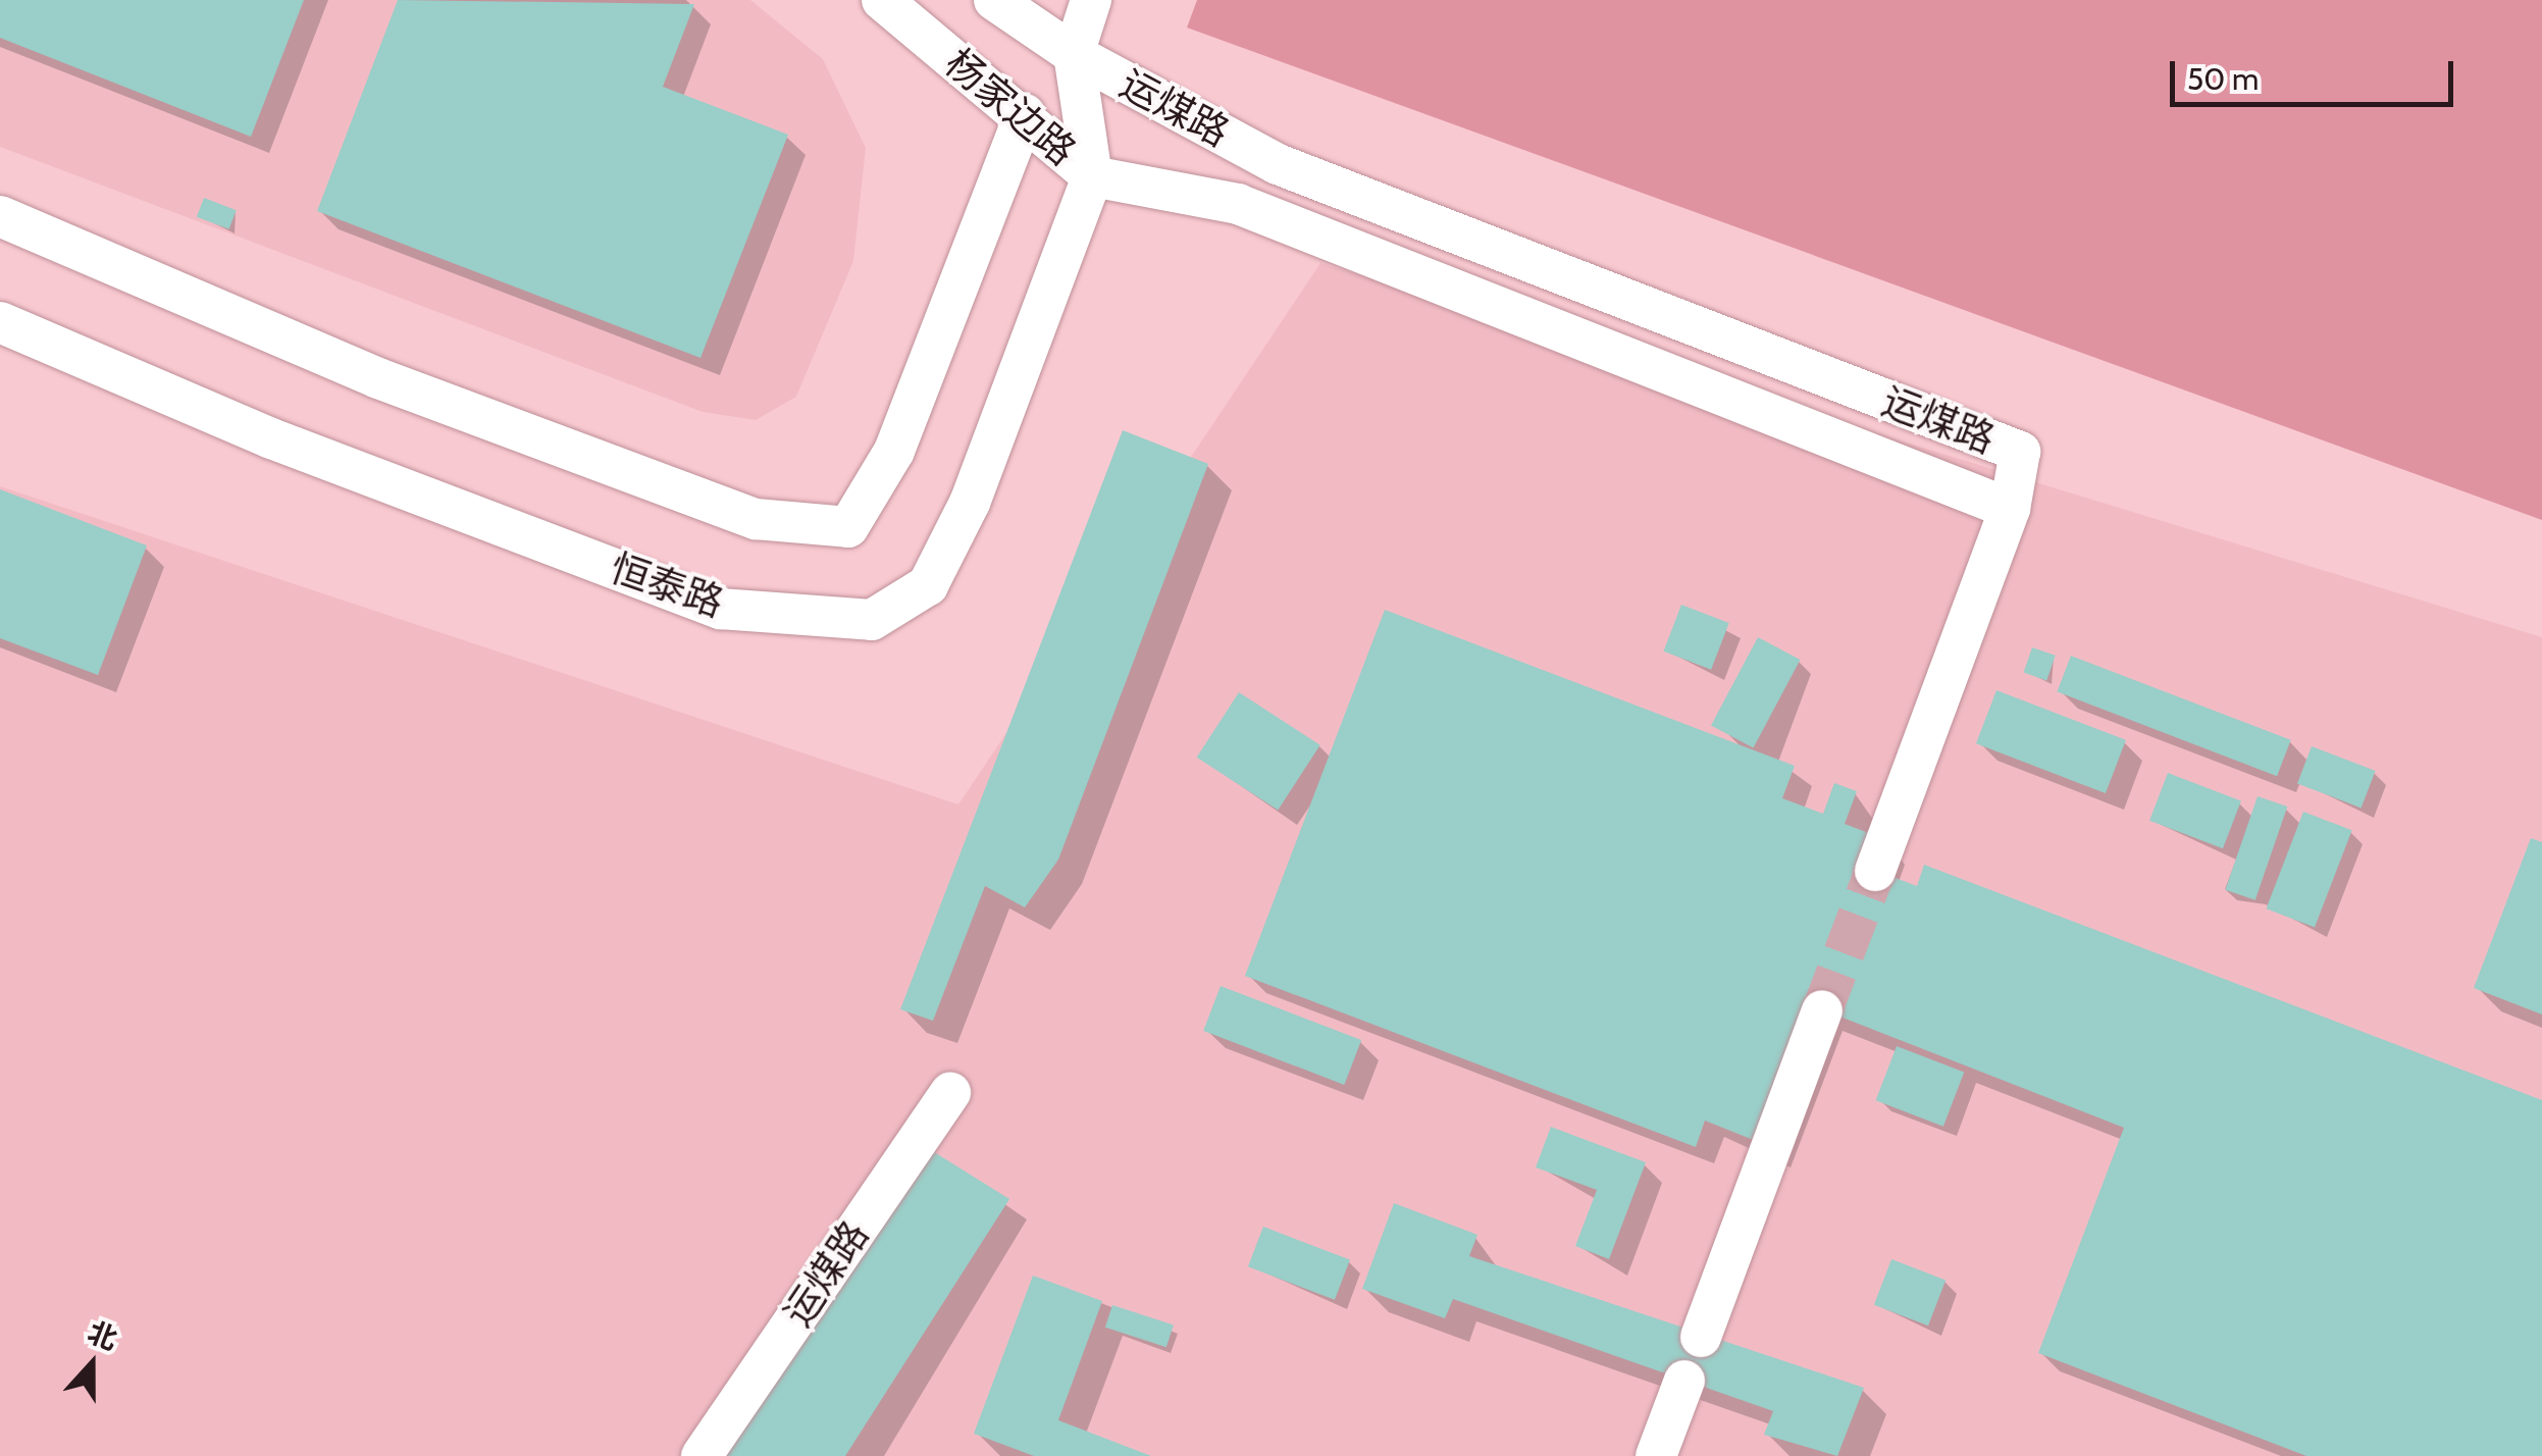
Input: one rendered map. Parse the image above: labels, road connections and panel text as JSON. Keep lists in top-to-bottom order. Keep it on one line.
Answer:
{"streets":{"street":["杨家边路","运煤路","恒泰路"]},"crossings":[["杨家边路","运煤路"],["杨家边路","恒泰路"],["运煤路","恒泰路"]],"scale_bar":"50 m","north":"top"}
